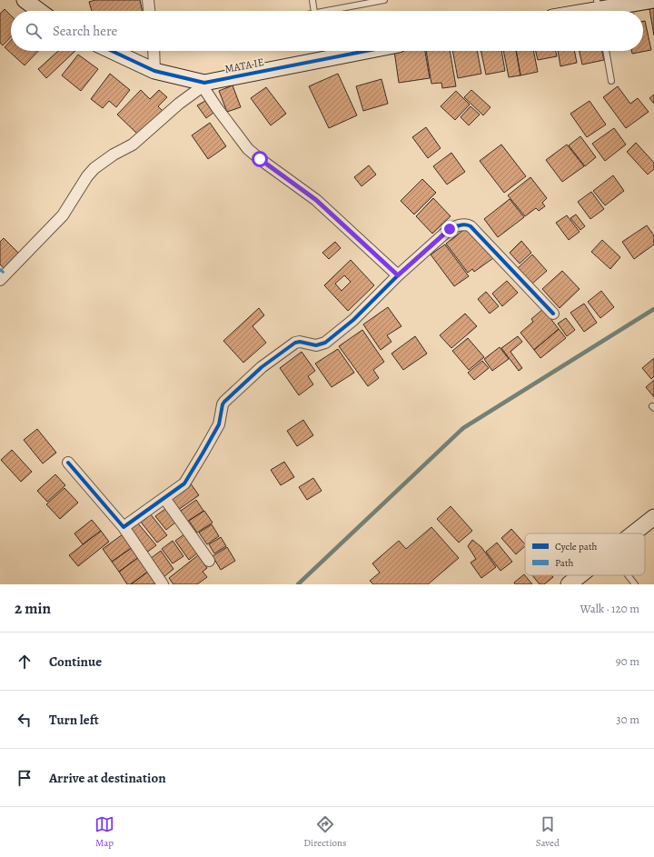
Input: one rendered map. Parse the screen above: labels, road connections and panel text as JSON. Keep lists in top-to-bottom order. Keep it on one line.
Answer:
{"streets":{"street":["MATA IE"]},"legend":["Cycle path","Path"],"page":{"search":"Search here","heading":["2 min","Walk · 120 m"],"list":[["Continue","90 m"],["Turn left","30 m"],"Arrive at destination"],"nav":["Map","Directions","Saved"]}}
